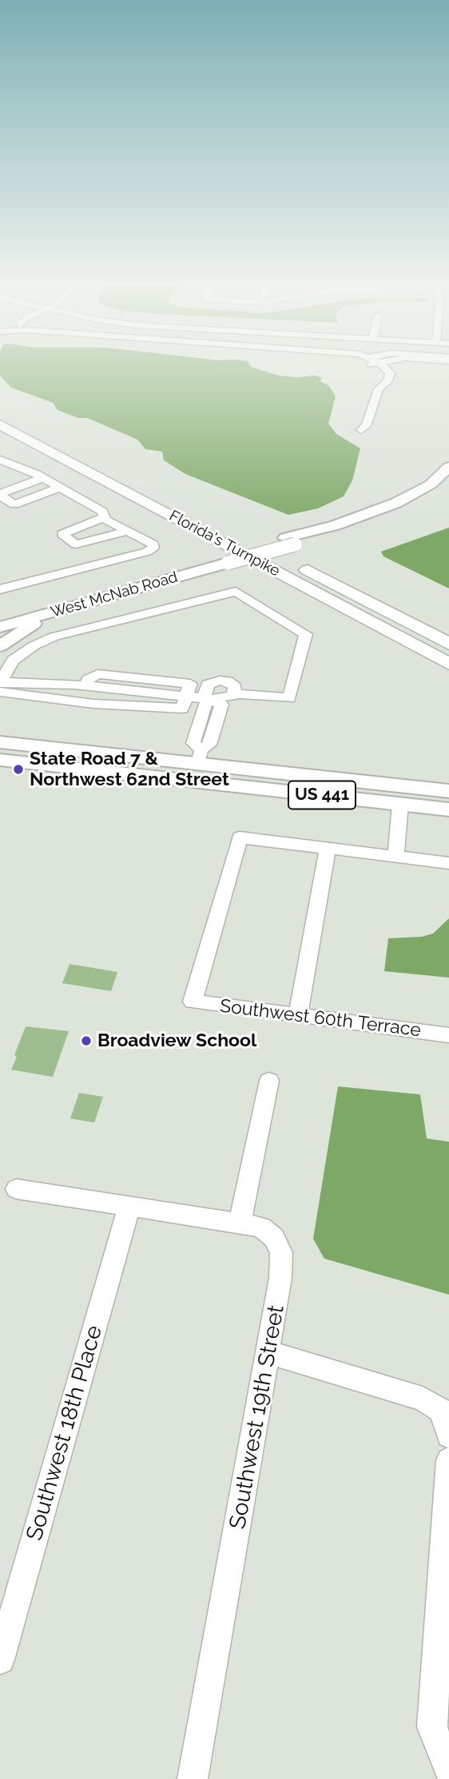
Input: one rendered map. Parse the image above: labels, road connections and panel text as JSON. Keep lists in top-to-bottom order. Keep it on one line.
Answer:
{"streets":{"highway":["Florida's Turnpike"],"main road":["West McNab Road","US 441"],"street":["Southwest 60th Terrace","Southwest 19th Street","Southwest 18th Place"]},"crossings":[["Southwest 19th Street","Southwest 18th Place"]],"places":["State Road 7 & Northwest 62nd Street","Broadview School"]}
